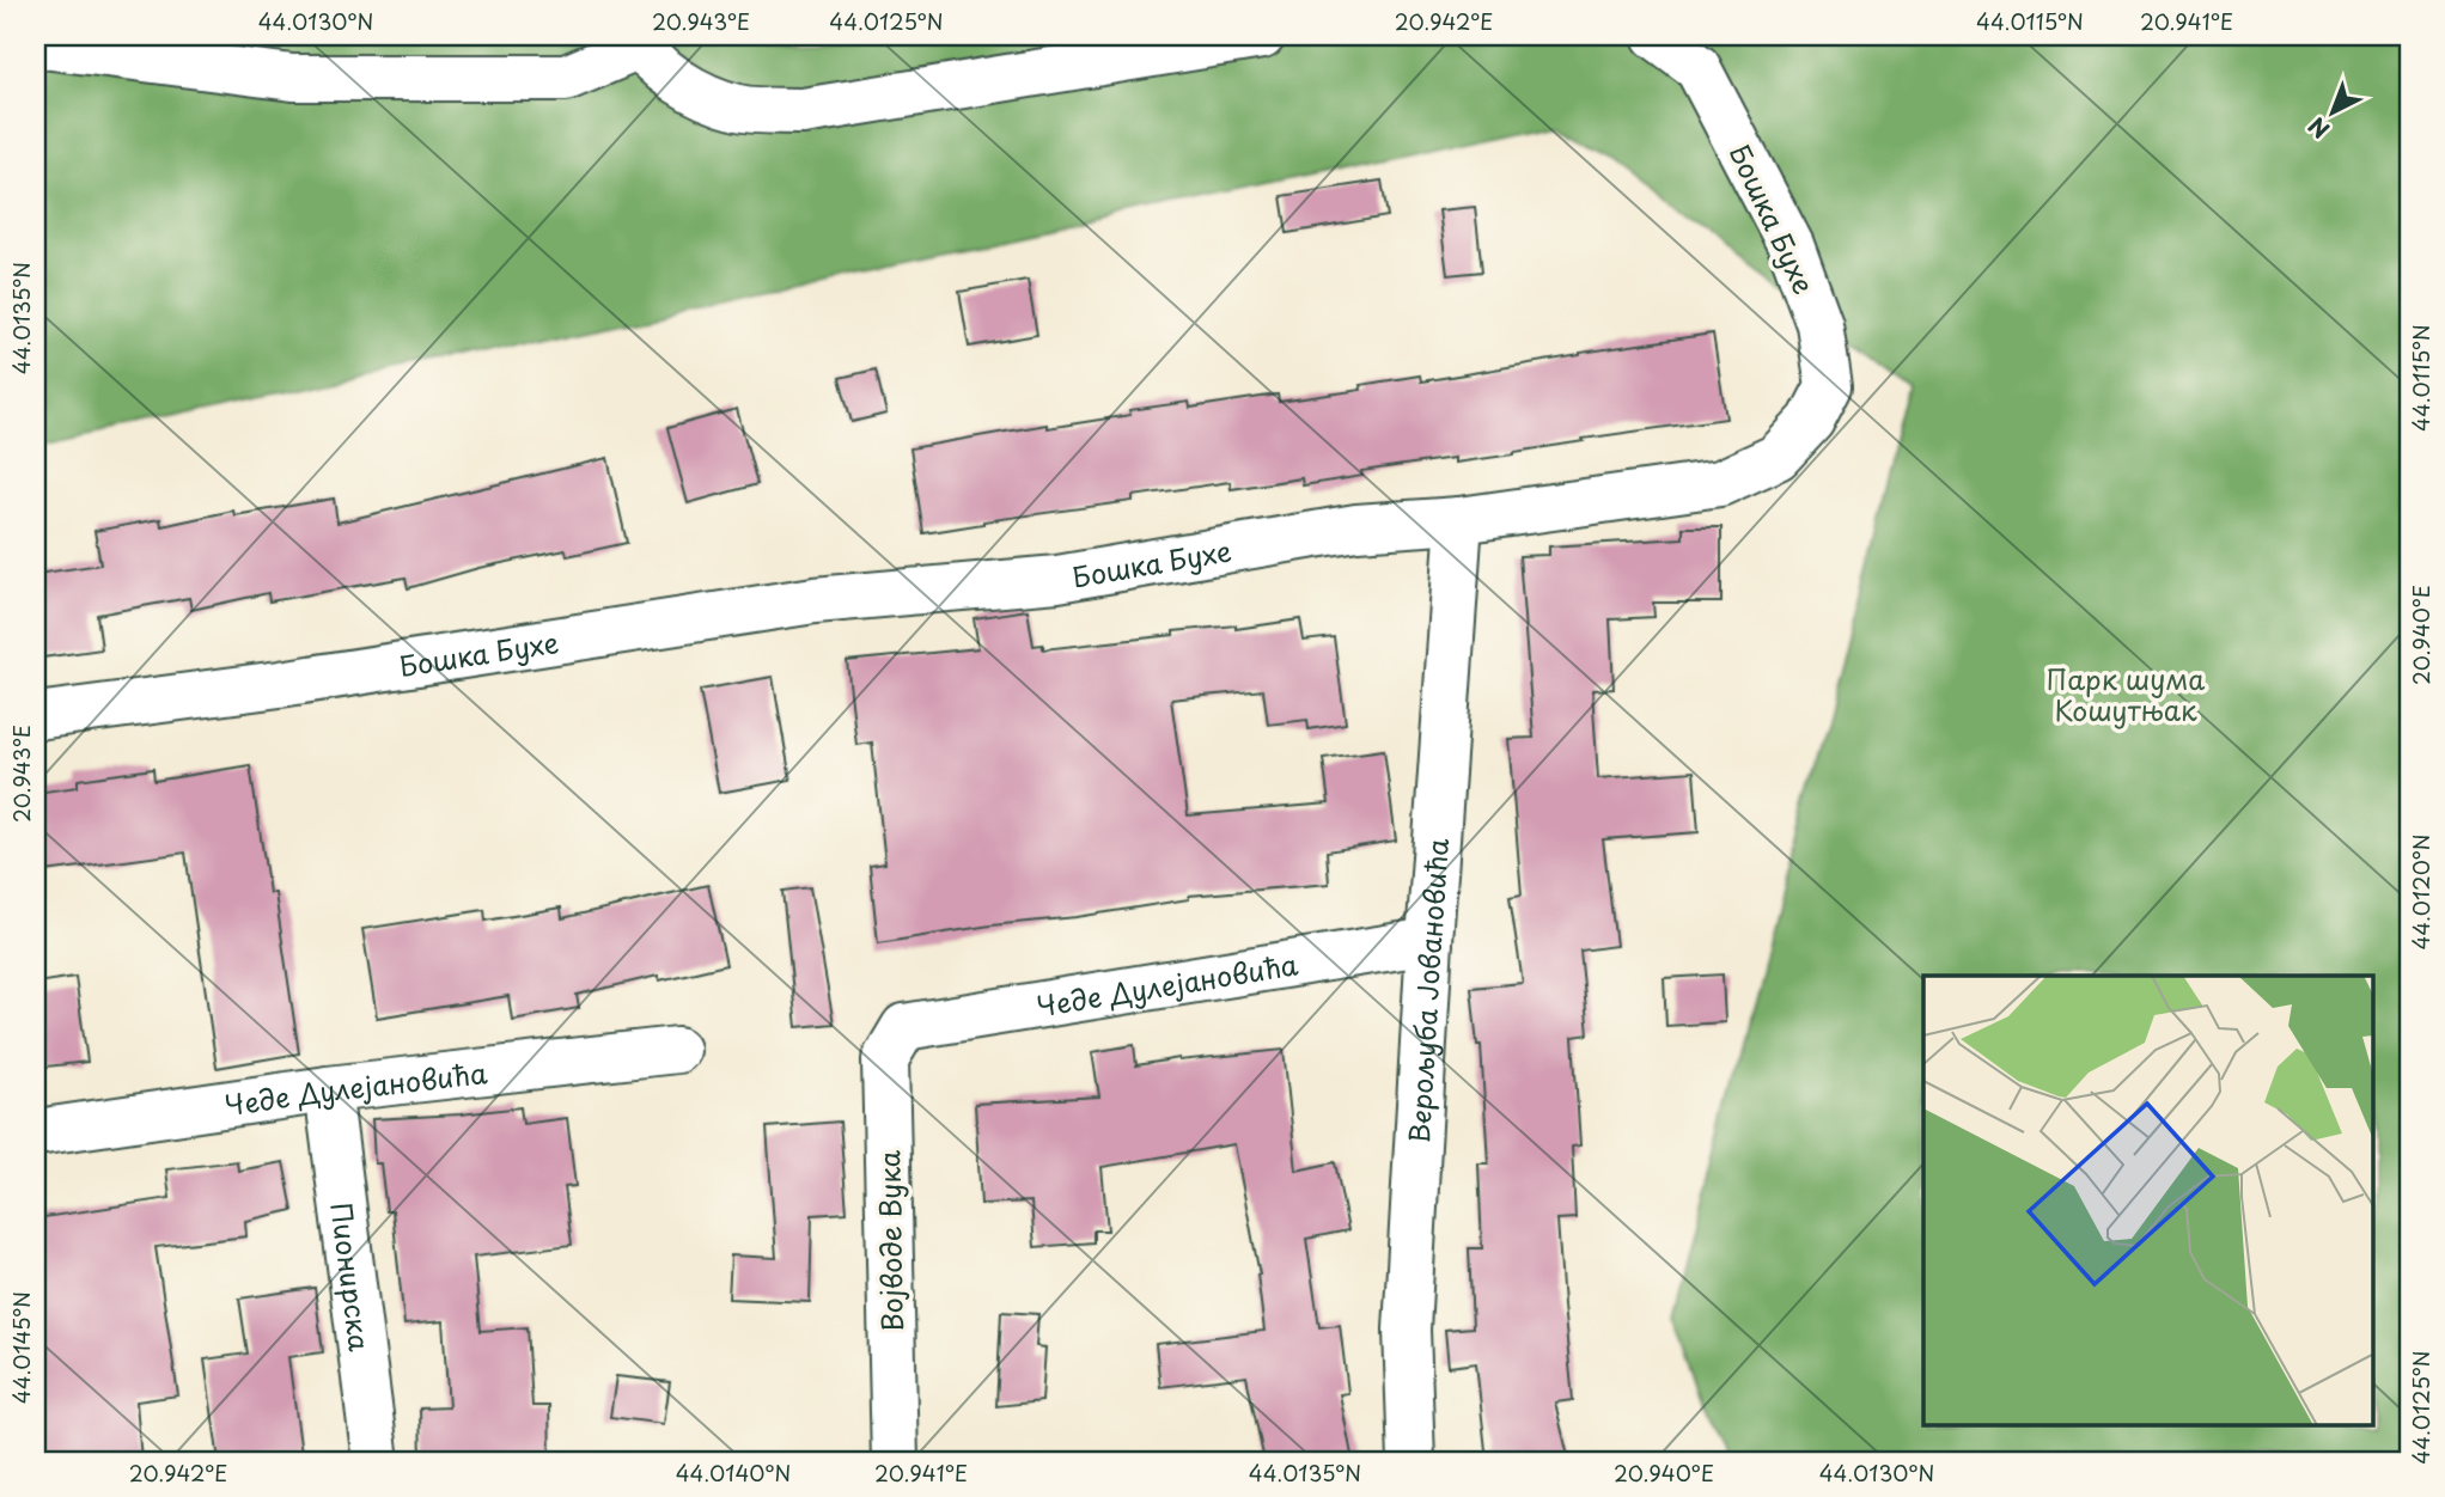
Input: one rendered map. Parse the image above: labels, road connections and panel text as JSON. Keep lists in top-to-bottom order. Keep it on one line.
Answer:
{"streets":{"street":["Бошка Бухе","Чеде Дулејановића","Верољуба Јовановића","Војводе Вука","Пионирска"]},"crossings":[["Бошка Бухе","Верољуба Јовановића"],["Чеде Дулејановића","Верољуба Јовановића"],["Чеде Дулејановића","Војводе Вука"],["Чеде Дулејановића","Пионирска"]],"parks":["Парк шума Кошутњак"],"north":"bottom left","coordinates":["44.0130°N","20.943°E","44.0125°N","20.942°E","44.0115°N","20.941°E","44.0135°N","20.940°E","44.0120°N","44.0145°N","44.0140°N"]}
